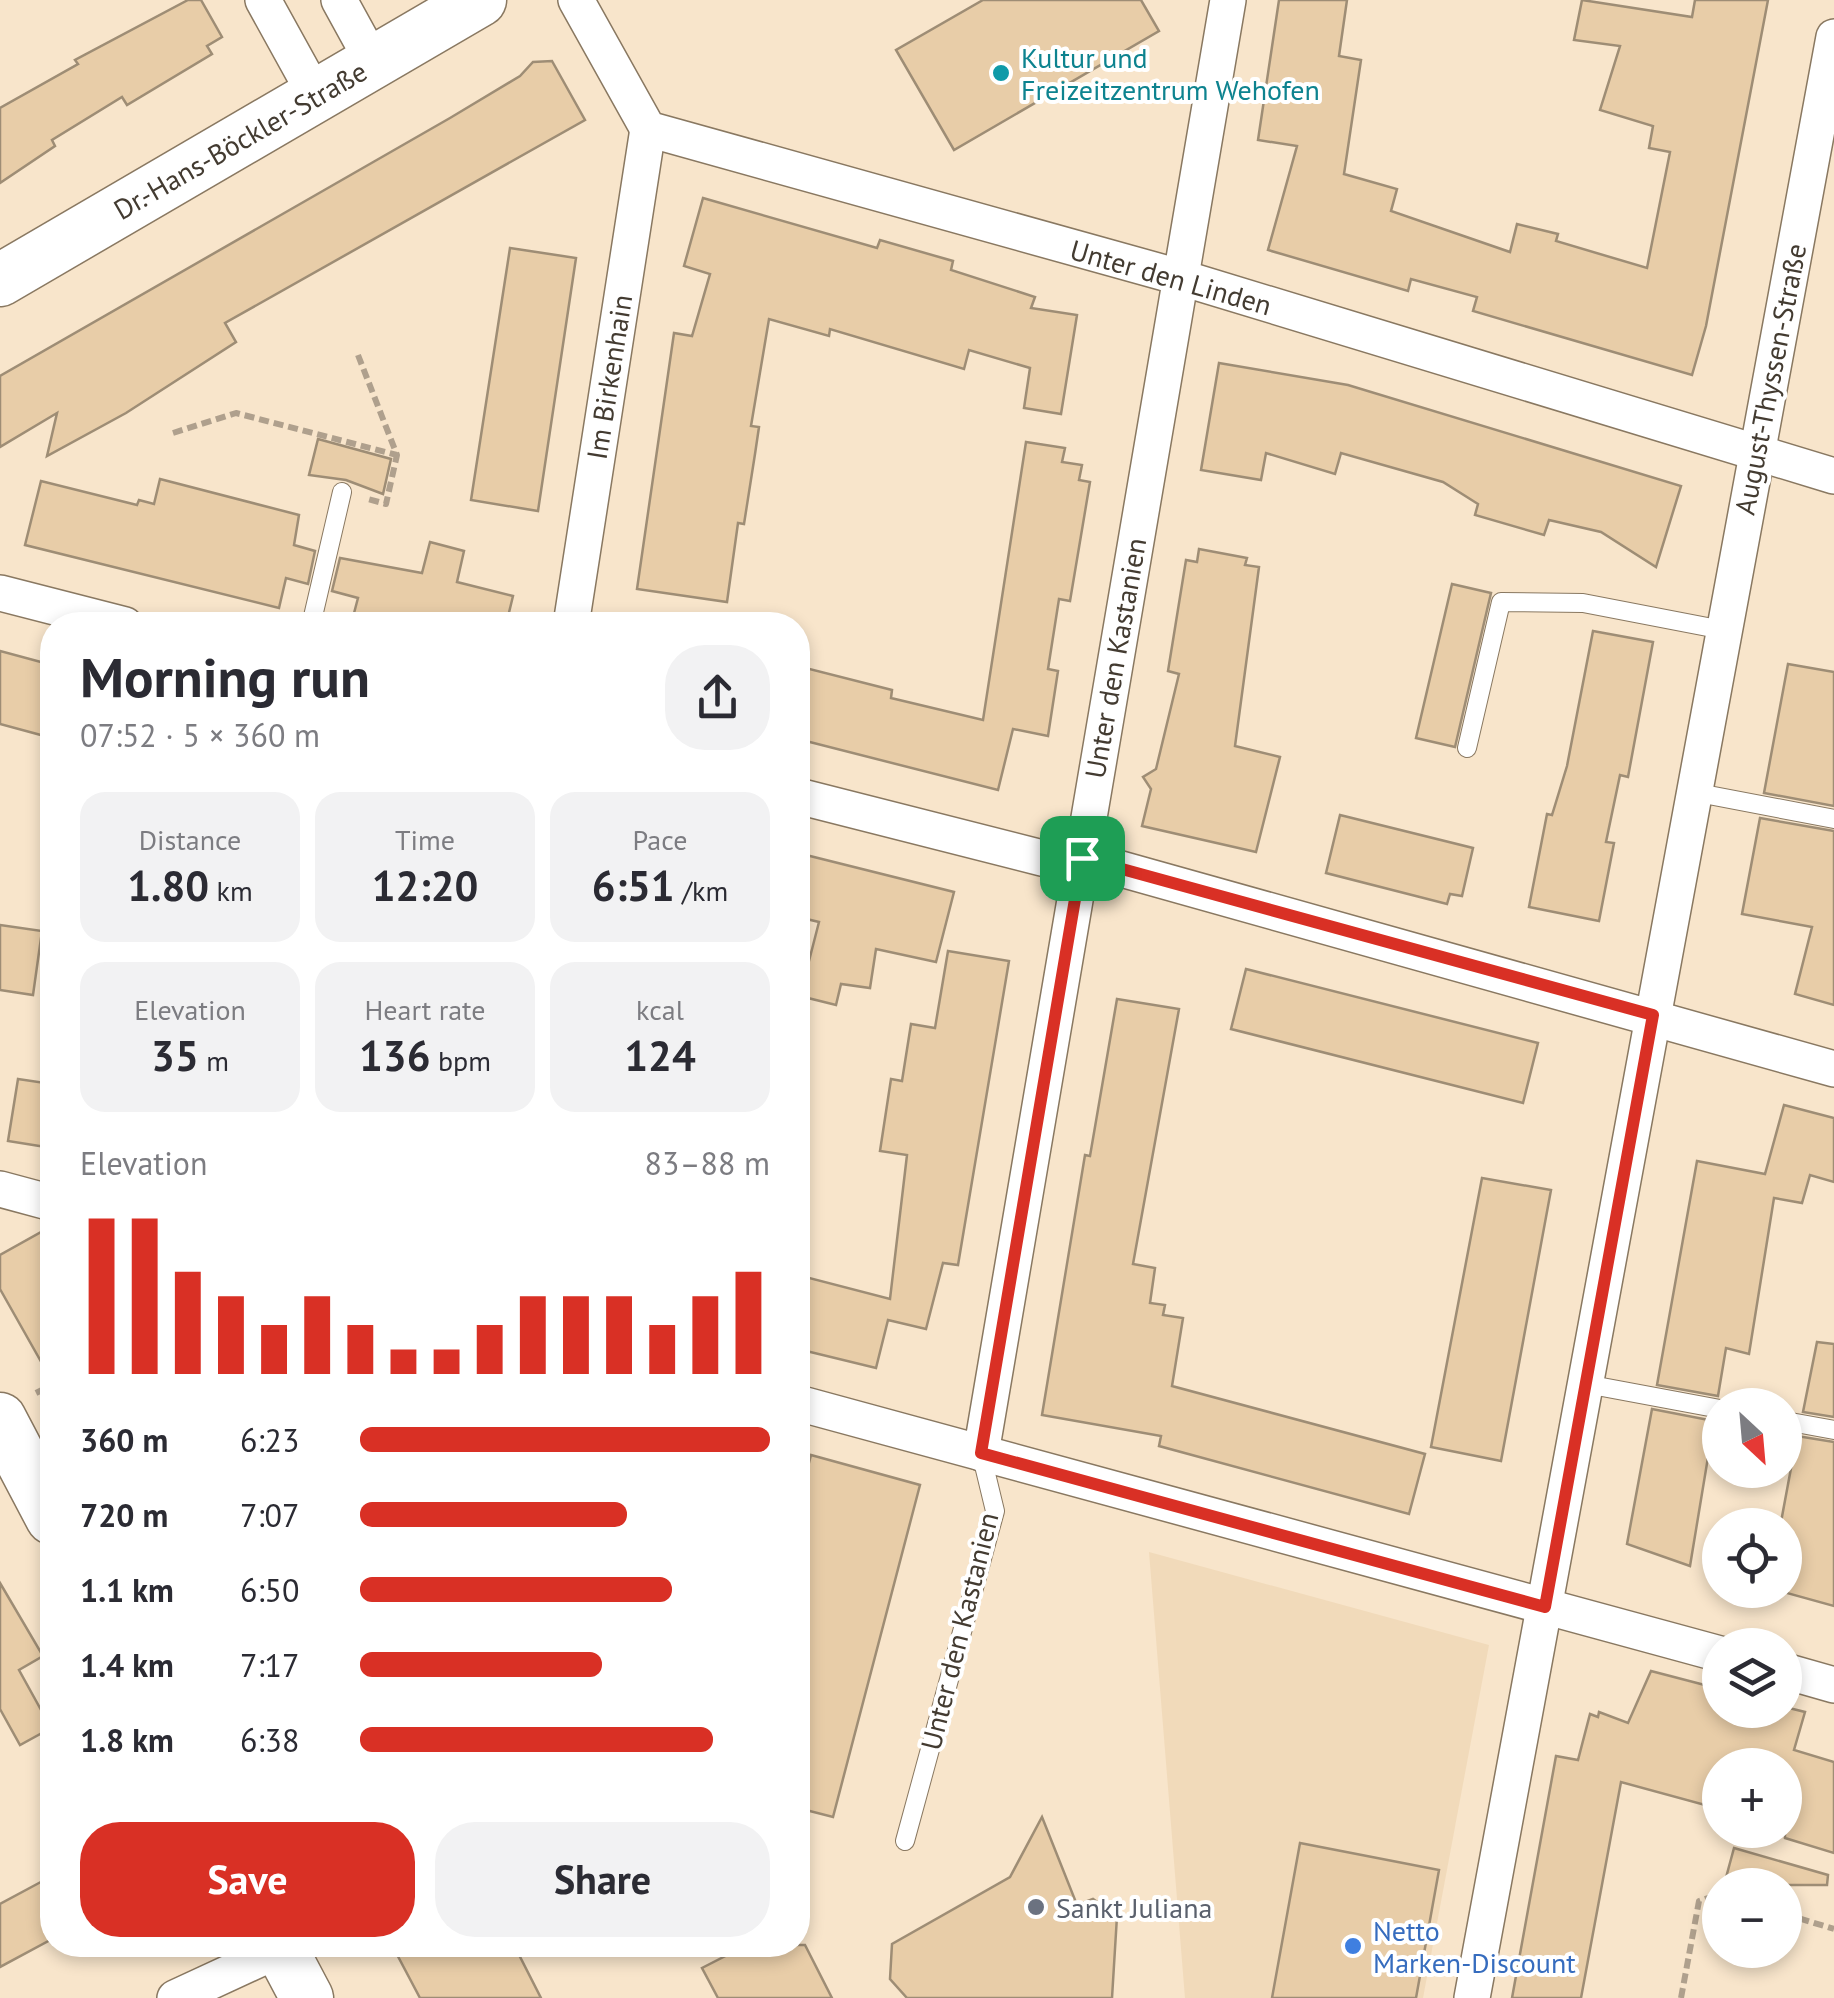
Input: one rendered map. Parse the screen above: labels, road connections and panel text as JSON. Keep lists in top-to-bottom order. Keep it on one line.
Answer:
{"streets":{"main road":["Dr.-Hans-Böckler-Straße"],"street":["Unter den Linden","Im Birkenhain","August-Thyssen-Straße","Unter den Kastanien"]},"crossings":[["Unter den Linden","Im Birkenhain"],["Unter den Linden","August-Thyssen-Straße"],["Unter den Linden","Unter den Kastanien"]],"places":["Kultur und Freizeitzentrum Wehofen","Sankt Juliana","Netto Marken-Discount"],"north":"bottom right","page":{"heading":["Morning run","07:52 · 5 × 360 m"],"stats":[["Distance","1.80 km"],["Time","12:20"],["Pace","6:51 /km"],["Elevation","35 m"],["Heart rate","136 bpm"],["kcal","124"]],"chart":["Elevation","83–88 m"],"map_buttons":["+","−"],"list":[{"name":"360 m","note":"6:23"},{"name":"720 m","note":"7:07"},{"name":"1.1 km","note":"6:50"},{"name":"1.4 km","note":"7:17"},{"name":"1.8 km","note":"6:38"}],"buttons":["Save","Share"]}}
